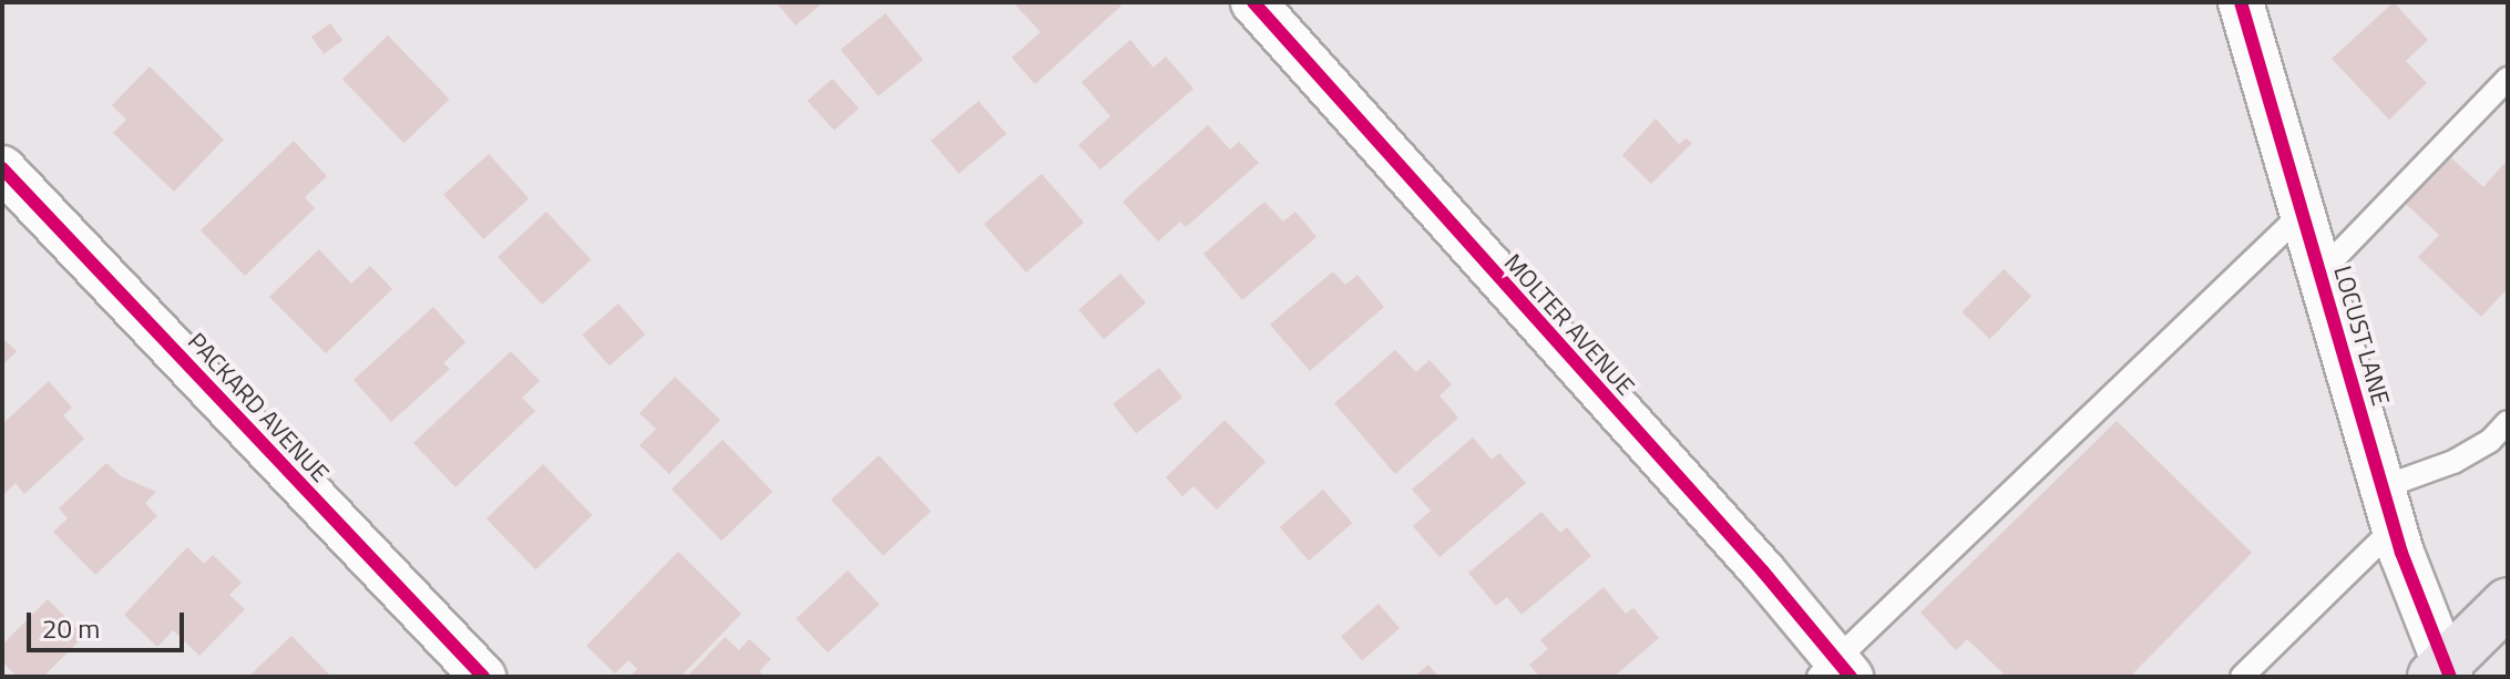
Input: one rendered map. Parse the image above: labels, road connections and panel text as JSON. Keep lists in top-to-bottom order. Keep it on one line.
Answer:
{"streets":{"street":["MOLTER AVENUE","LOCUST LANE","PACKARD AVENUE"]},"scale_bar":"20 m"}
